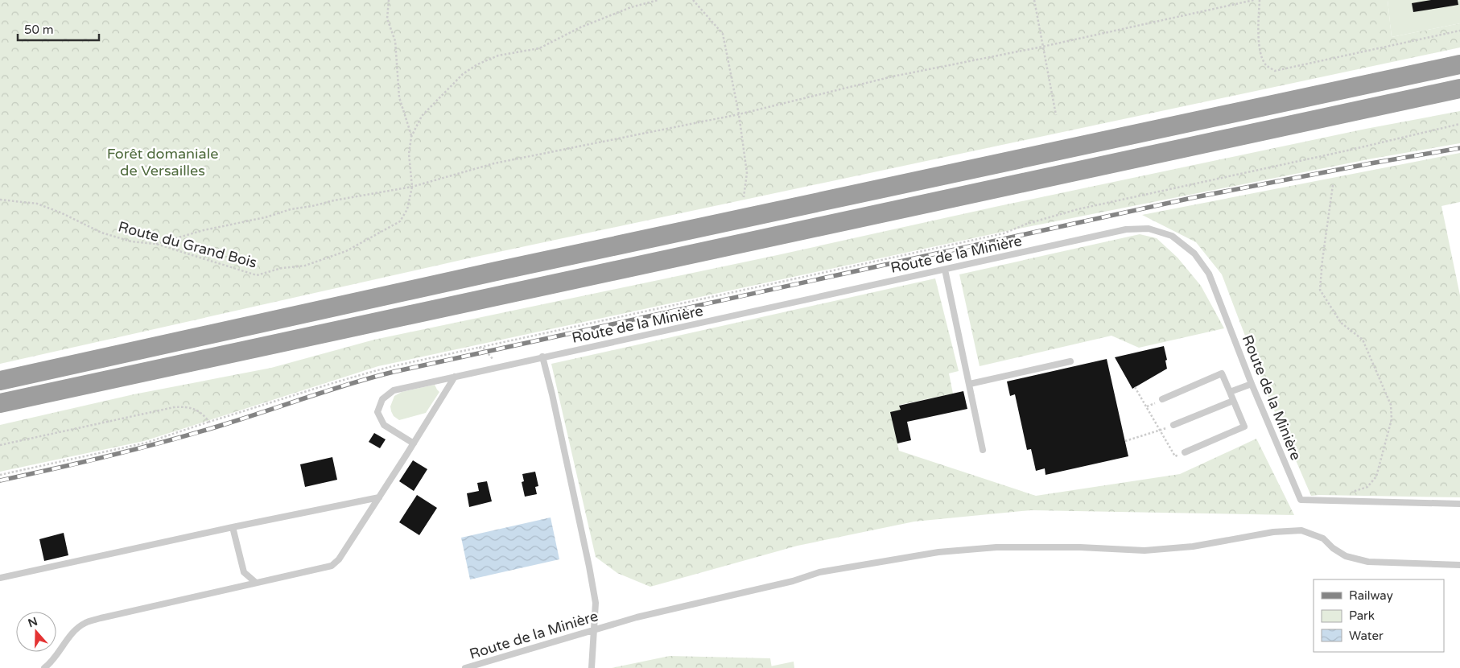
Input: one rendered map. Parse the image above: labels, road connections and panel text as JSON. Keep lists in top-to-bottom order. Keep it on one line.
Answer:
{"streets":{"lane":["Route de la Minière"],"path":["Route du Grand Bois"]},"parks":["Forêt domaniale de Versailles"],"legend":["Railway","Park","Water"],"scale_bar":"50 m","north":"top"}
